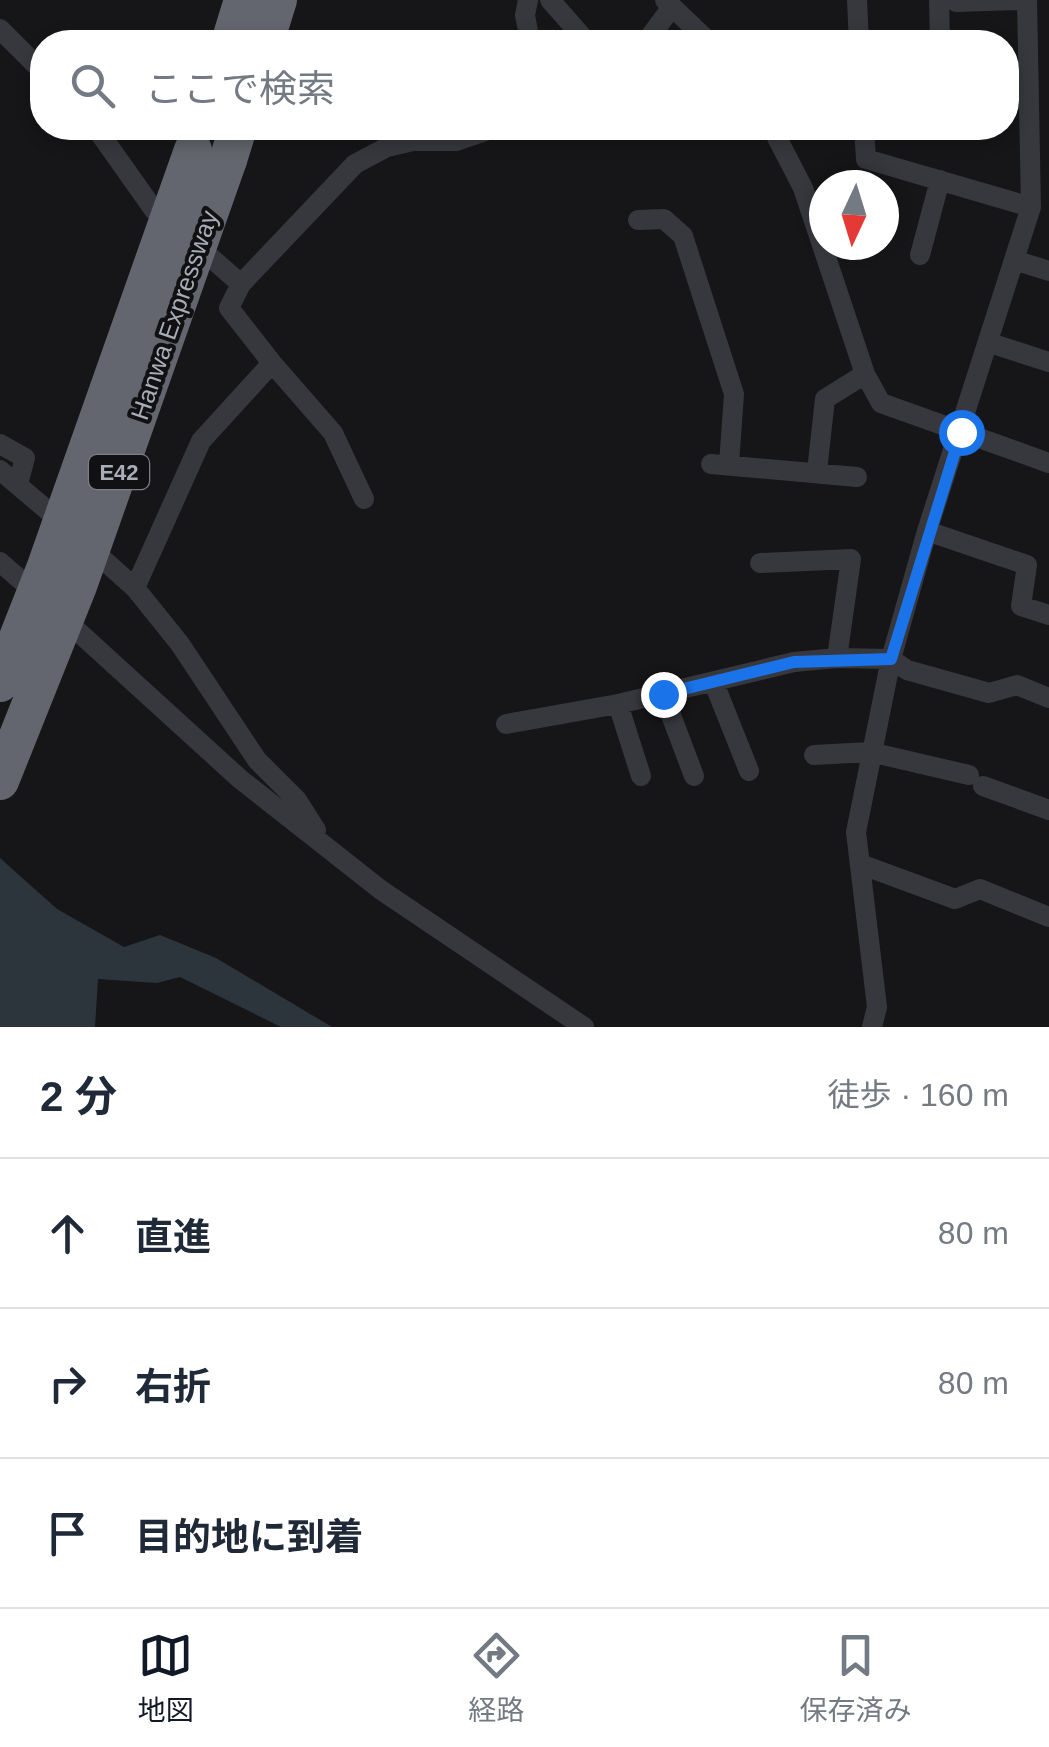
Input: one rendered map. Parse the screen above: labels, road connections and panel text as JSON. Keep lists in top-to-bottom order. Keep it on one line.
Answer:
{"streets":{"highway":["Hanwa Expressway","E42"]},"north":"bottom","page":{"search":"ここで検索","heading":["2 分","徒歩 · 160 m"],"list":[["直進","80 m"],["右折","80 m"],"目的地に到着"],"nav":["地図","経路","保存済み"]}}
